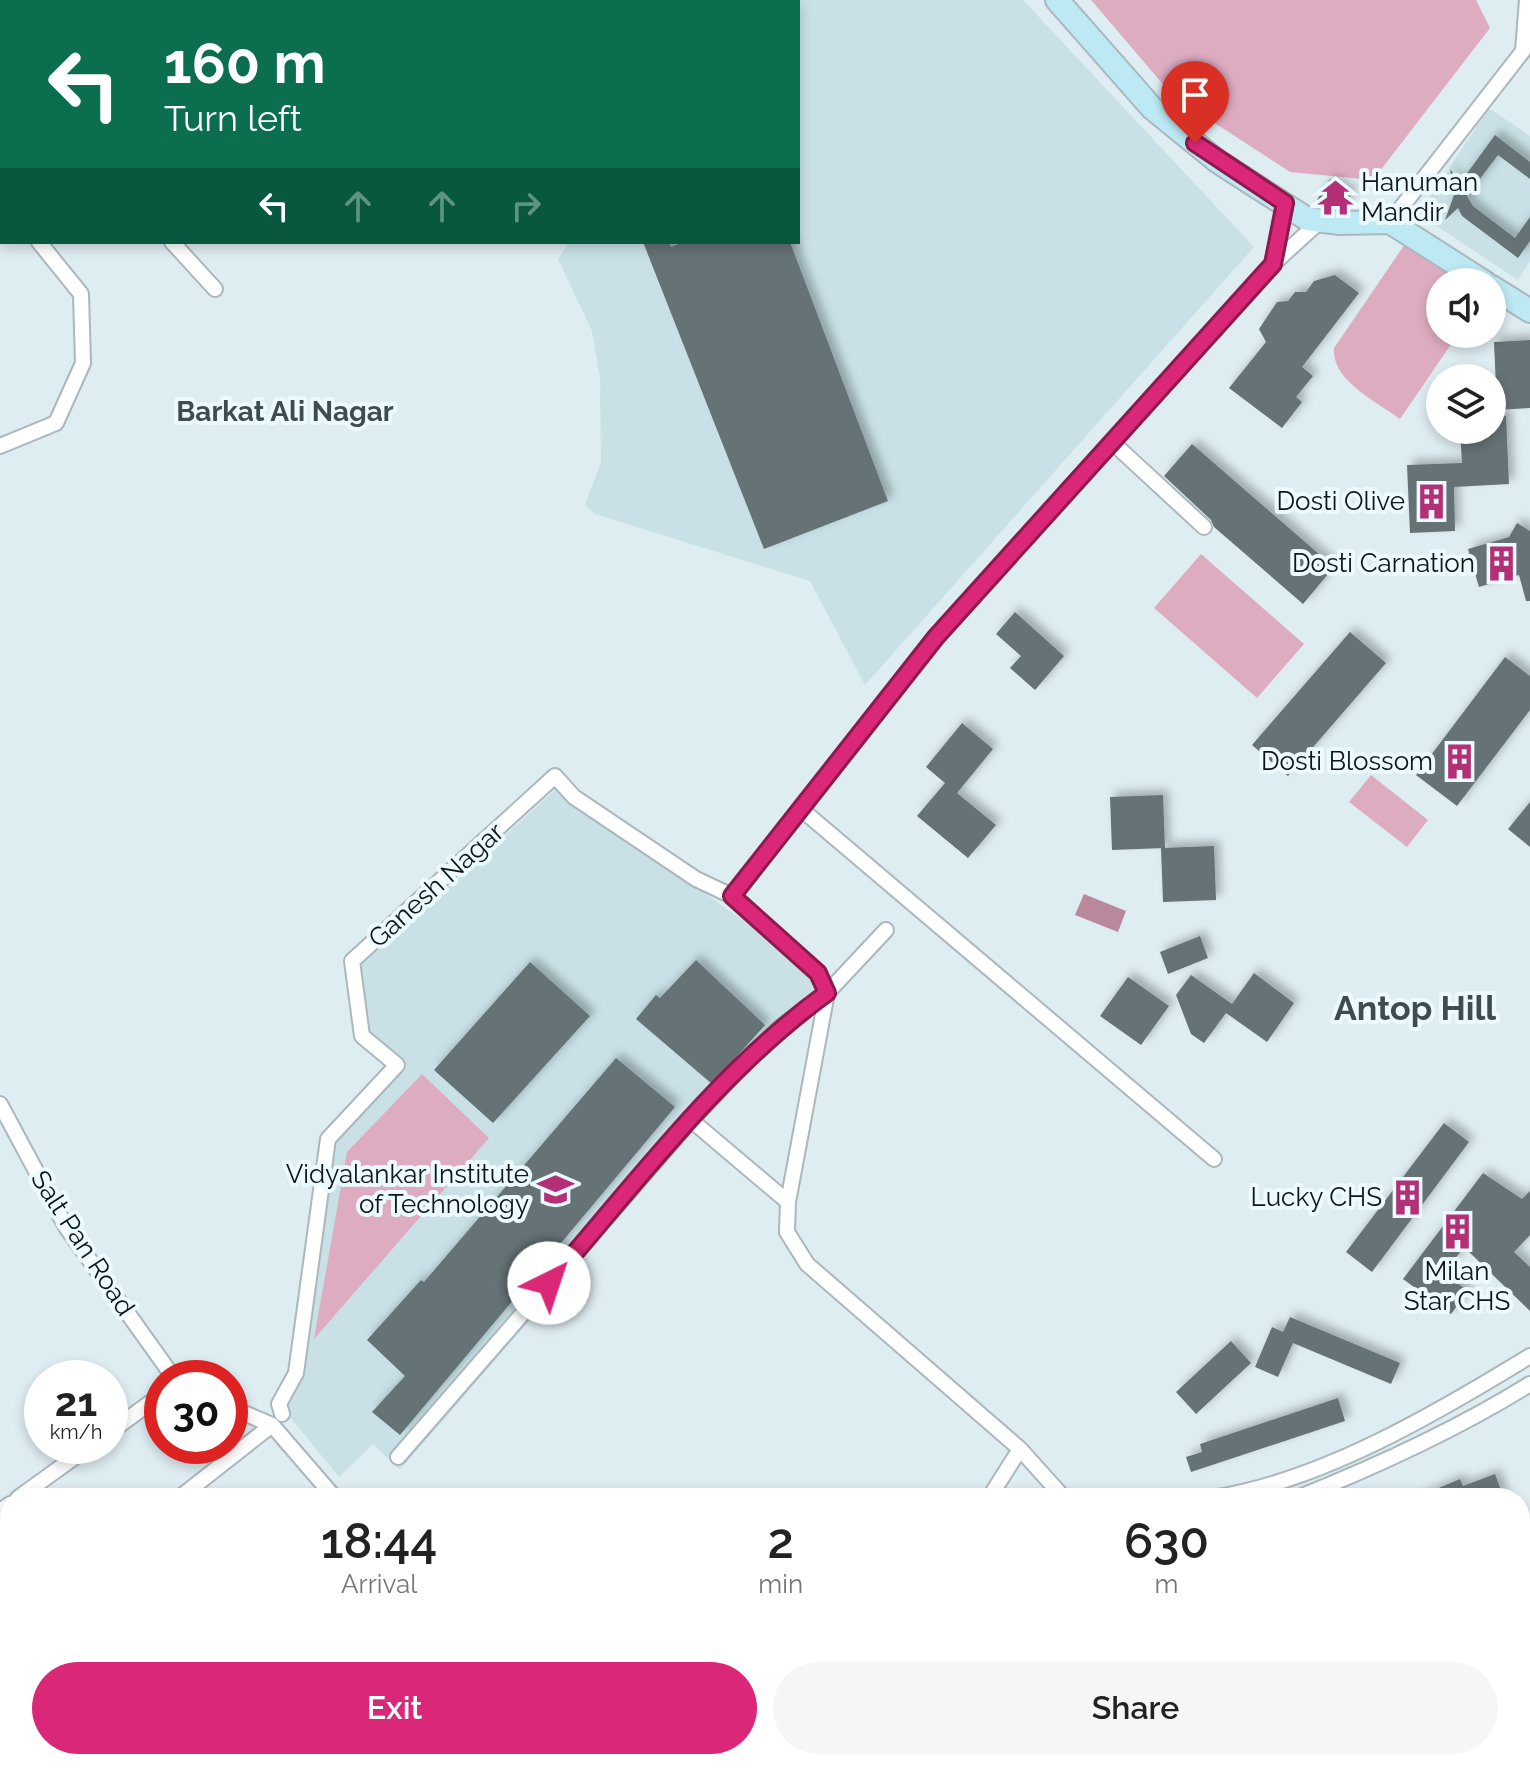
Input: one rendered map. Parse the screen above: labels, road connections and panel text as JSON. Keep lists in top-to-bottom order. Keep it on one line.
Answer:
{"streets":{"street":["Ganesh Nagar","Salt Pan Road"]},"districts":["Barkat Ali Nagar","Antop Hill"],"places":{"temple":["Hanuman Mandir"],"building":["Dosti Olive","Dosti Carnation","Dosti Blossom","Lucky CHS","Milan Star CHS"],"school or university":["Vidyalankar Institute of Technology"]},"page":{"turn":["160 m","Turn left"],"speed":"21 km/h","limit":"30","eta":["18:44","Arrival","2","min","630","m"],"buttons":["Exit","Share"]}}
